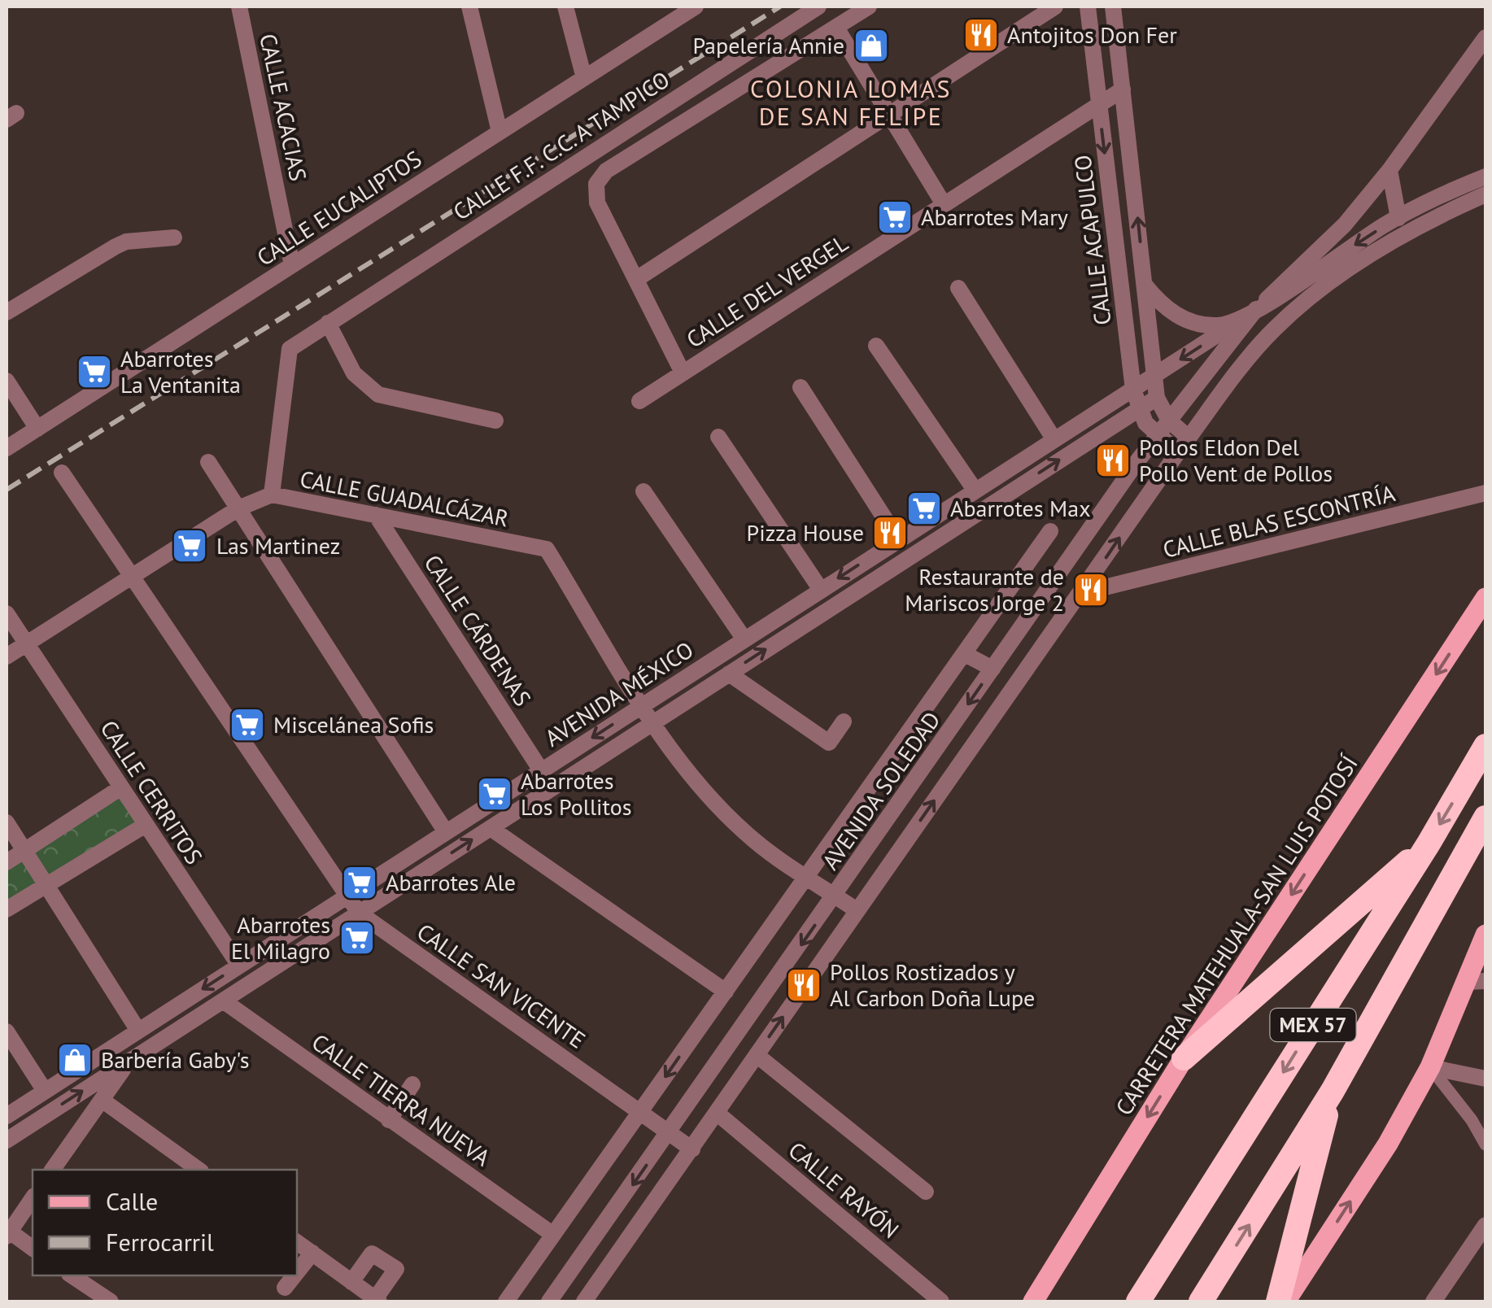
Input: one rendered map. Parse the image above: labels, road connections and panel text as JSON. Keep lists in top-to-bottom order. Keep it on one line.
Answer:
{"streets":{"highway":["MEX 57"],"main road":["CARRETERA MATEHUALA-SAN LUIS POTOSÍ"],"street":["CALLE ACACIAS","CALLE F.F. C.C. A TAMPICO","CALLE EUCALIPTOS","CALLE ACAPULCO","CALLE DEL VERGEL","CALLE GUADALCÁZAR","CALLE BLAS ESCONTRÍA","CALLE CÁRDENAS","AVENIDA MÉXICO","AVENIDA SOLEDAD","CALLE CERRITOS","CALLE SAN VICENTE","CALLE TIERRA NUEVA","CALLE RAYÓN"]},"crossings":[["CALLE ACACIAS","CALLE EUCALIPTOS"],["CALLE F.F. C.C. A TAMPICO","CALLE GUADALCÁZAR"],["CALLE ACAPULCO","CALLE DEL VERGEL"],["CALLE ACAPULCO","AVENIDA MÉXICO"],["CALLE ACAPULCO","AVENIDA SOLEDAD"],["CALLE GUADALCÁZAR","CALLE CÁRDENAS"],["CALLE GUADALCÁZAR","AVENIDA MÉXICO"],["CALLE GUADALCÁZAR","CALLE CERRITOS"],["CALLE GUADALCÁZAR","CALLE SAN VICENTE"],["CALLE CÁRDENAS","AVENIDA MÉXICO"],["AVENIDA MÉXICO","AVENIDA SOLEDAD"],["AVENIDA MÉXICO","CALLE CERRITOS"],["AVENIDA MÉXICO","CALLE SAN VICENTE"],["AVENIDA MÉXICO","CALLE TIERRA NUEVA"],["AVENIDA SOLEDAD","CALLE SAN VICENTE"]],"one_way":["CARRETERA MATEHUALA-SAN LUIS POTOSÍ"],"districts":["COLONIA LOMAS DE SAN FELIPE"],"places":{"restaurant":["Antojitos Don Fer","Pollos Eldon Del Pollo Vent de Pollos","Pizza House","Restaurante de Mariscos Jorge 2","Pollos Rostizados y Al Carbon Doña Lupe"],"shop":["Papelería Annie","Barbería Gaby's"],"supermarket":["Abarrotes Mary","Abarrotes La Ventanita","Abarrotes Max","Las Martinez","Miscelánea Sofis","Abarrotes Los Pollitos","Abarrotes Ale","Abarrotes El Milagro"]},"legend":["Calle","Ferrocarril"]}
